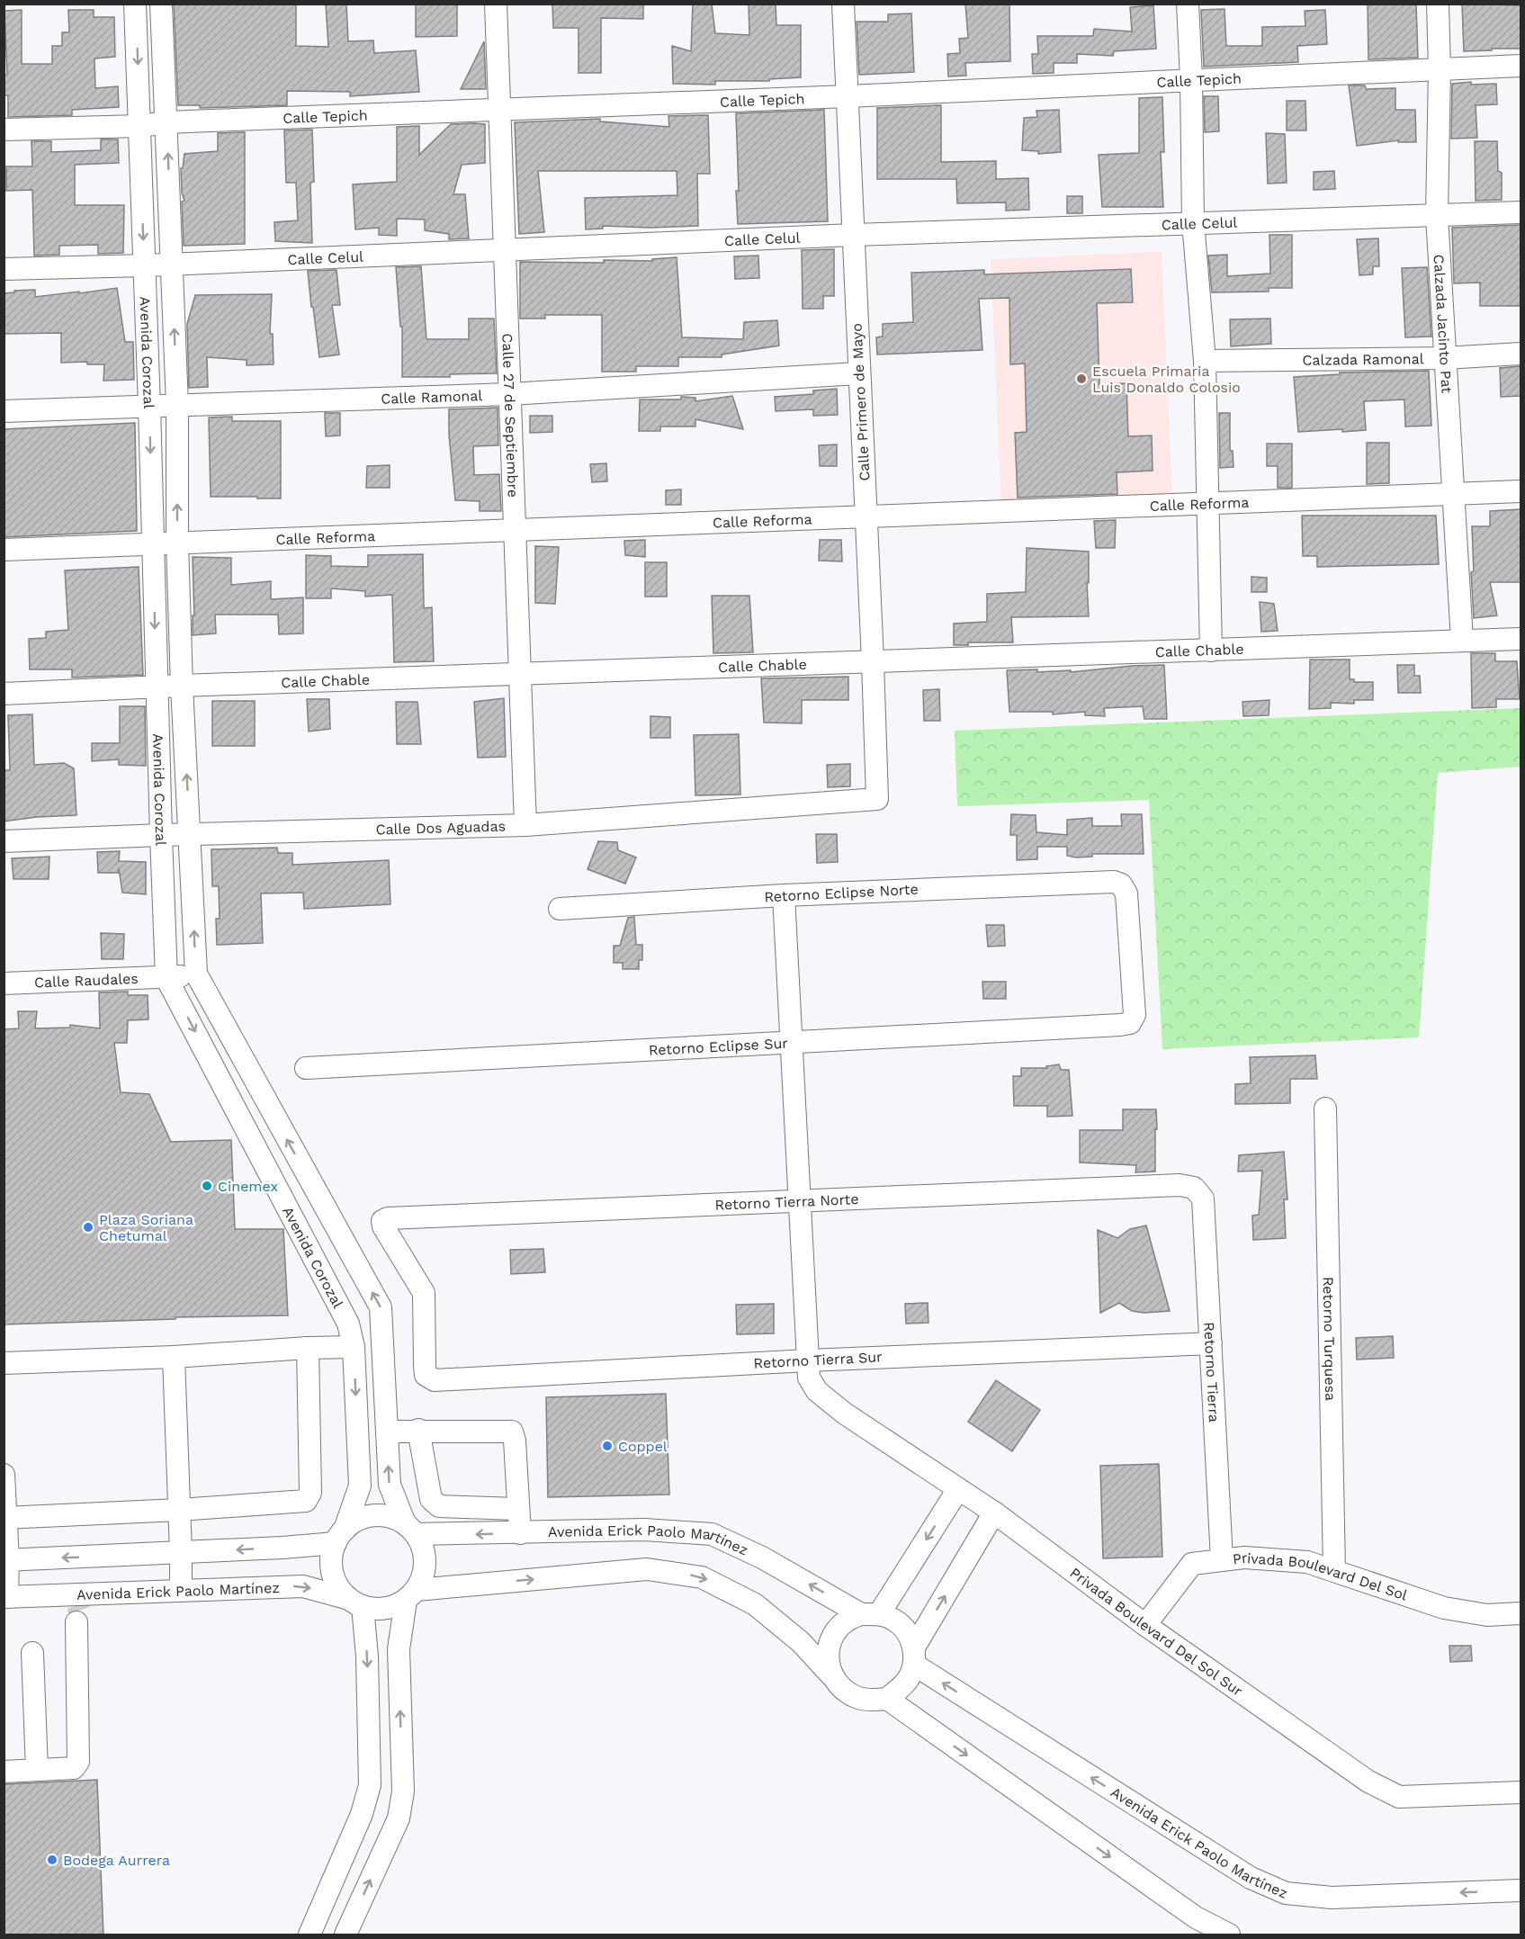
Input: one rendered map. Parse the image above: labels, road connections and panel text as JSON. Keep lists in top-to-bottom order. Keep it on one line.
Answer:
{"streets":{"street":["Calle Tepich","Calle Celul","Calzada Jacinto Pat","Avenida Corozal","Calzada Ramonal","Calle Ramonal","Calle Primero de Mayo","Calle 27 de Septiembre","Calle Reforma","Calle Chable","Calle Dos Aguadas","Retorno Eclipse Norte","Calle Raudales","Retorno Eclipse Sur","Retorno Tierra Norte","Retorno Turquesa","Retorno Tierra Sur","Retorno Tierra","Avenida Erick Paolo Martínez","Privada Boulevard Del Sol","Privada Boulevard Del Sol Sur"]},"crossings":[["Calle Tepich","Calzada Jacinto Pat"],["Calle Tepich","Avenida Corozal"],["Calle Tepich","Calle Primero de Mayo"],["Calle Tepich","Calle 27 de Septiembre"],["Calle Celul","Calzada Jacinto Pat"],["Calle Celul","Avenida Corozal"],["Calle Celul","Calle Primero de Mayo"],["Calle Celul","Calle 27 de Septiembre"],["Calzada Jacinto Pat","Calzada Ramonal"],["Calzada Jacinto Pat","Calle Reforma"],["Calzada Jacinto Pat","Calle Chable"],["Avenida Corozal","Calle Ramonal"],["Avenida Corozal","Calle Reforma"],["Avenida Corozal","Calle Chable"],["Avenida Corozal","Calle Dos Aguadas"],["Avenida Corozal","Calle Raudales"],["Avenida Corozal","Avenida Erick Paolo Martínez"],["Calle Ramonal","Calle Primero de Mayo"],["Calle Ramonal","Calle 27 de Septiembre"],["Calle Primero de Mayo","Calle Reforma"],["Calle Primero de Mayo","Calle Chable"],["Calle Primero de Mayo","Calle Dos Aguadas"],["Calle 27 de Septiembre","Calle Reforma"],["Calle 27 de Septiembre","Calle Chable"],["Calle 27 de Septiembre","Calle Dos Aguadas"],["Retorno Eclipse Norte","Retorno Eclipse Sur"],["Retorno Tierra Norte","Retorno Tierra Sur"],["Retorno Tierra Norte","Retorno Tierra"],["Retorno Turquesa","Privada Boulevard Del Sol"],["Retorno Tierra Sur","Retorno Tierra"],["Retorno Tierra Sur","Privada Boulevard Del Sol Sur"],["Retorno Tierra","Privada Boulevard Del Sol"],["Privada Boulevard Del Sol","Privada Boulevard Del Sol Sur"]],"places":["Escuela Primaria Luis Donaldo Colosio","Cinemex","Plaza Soriana Chetumal","Coppel","Bodega Aurrera"]}
